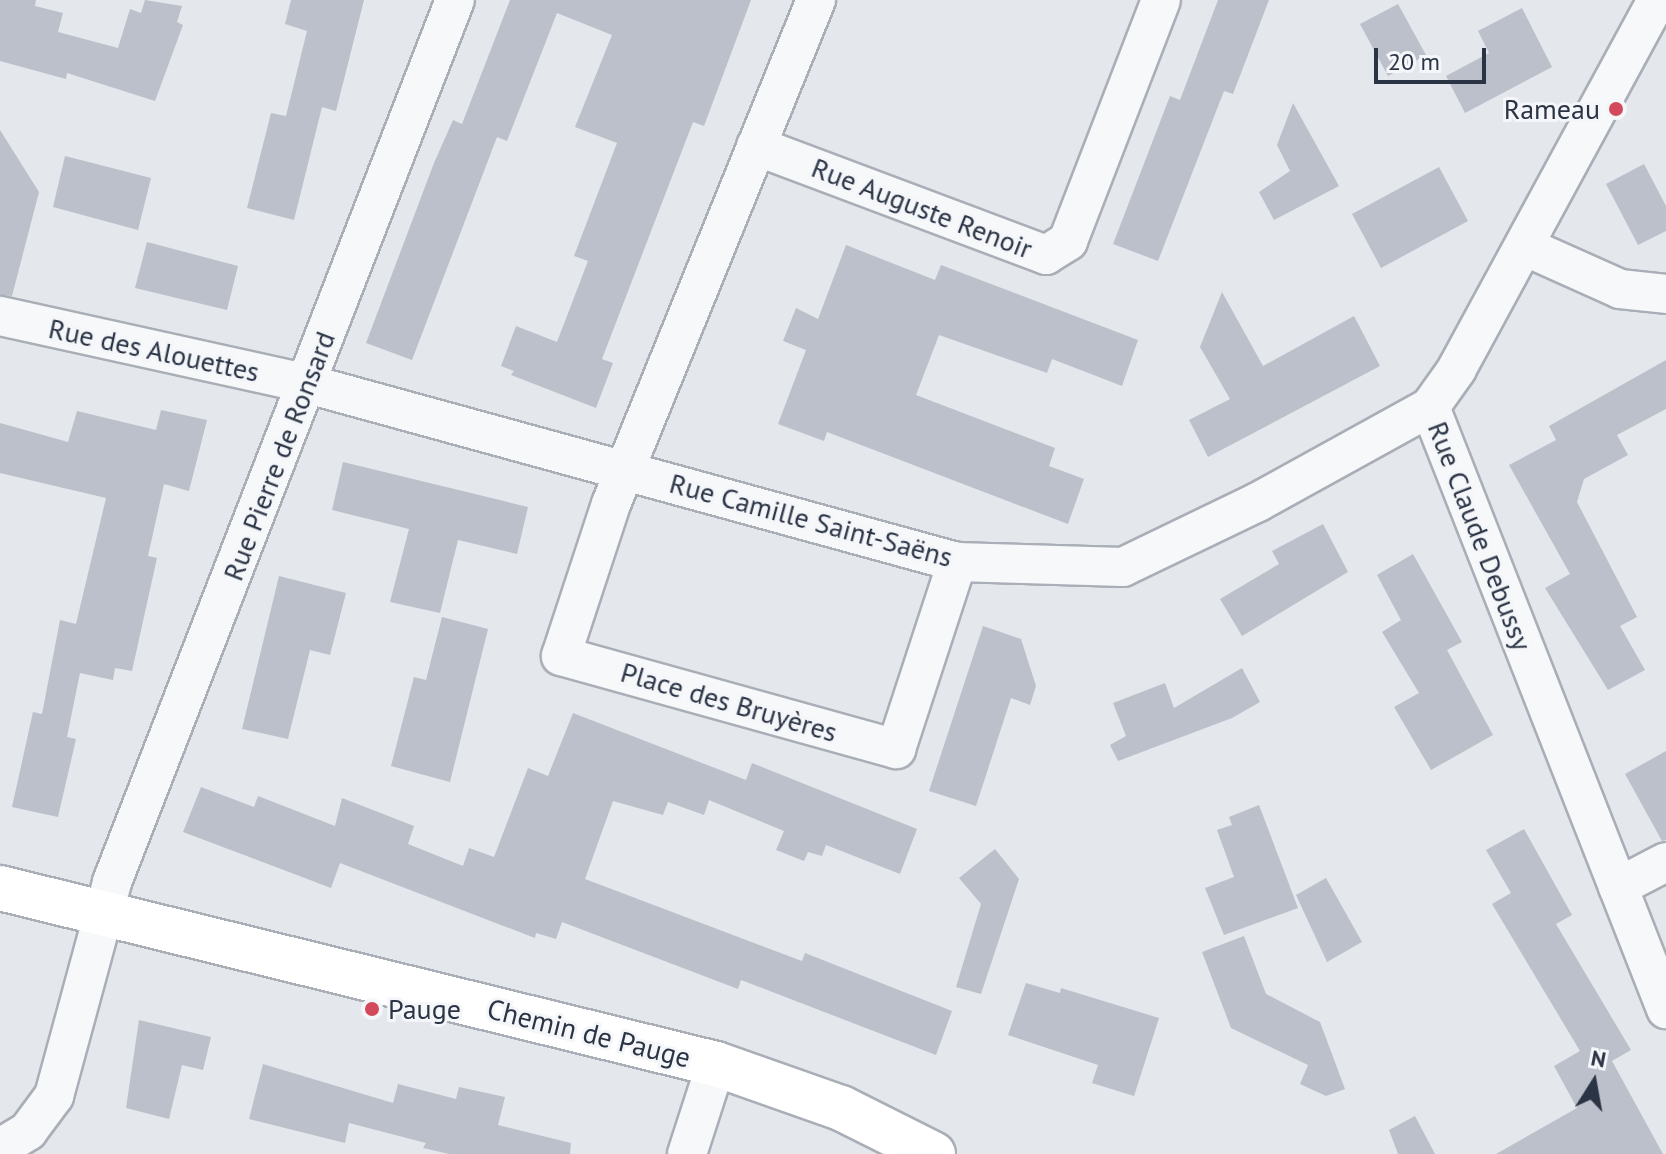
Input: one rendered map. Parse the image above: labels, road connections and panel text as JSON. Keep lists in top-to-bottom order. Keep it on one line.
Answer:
{"streets":{"street":["Rue Auguste Renoir","Rue des Alouettes","Rue Pierre de Ronsard","Rue Camille Saint-Saëns","Rue Claude Debussy","Place des Bruyères","Chemin de Pauge"]},"crossings":[["Rue des Alouettes","Rue Pierre de Ronsard"],["Rue des Alouettes","Rue Camille Saint-Saëns"],["Rue Pierre de Ronsard","Rue Camille Saint-Saëns"],["Rue Pierre de Ronsard","Chemin de Pauge"],["Rue Camille Saint-Saëns","Rue Claude Debussy"],["Rue Camille Saint-Saëns","Place des Bruyères"]],"places":["Rameau","Pauge"],"scale_bar":"20 m","north":"top"}
